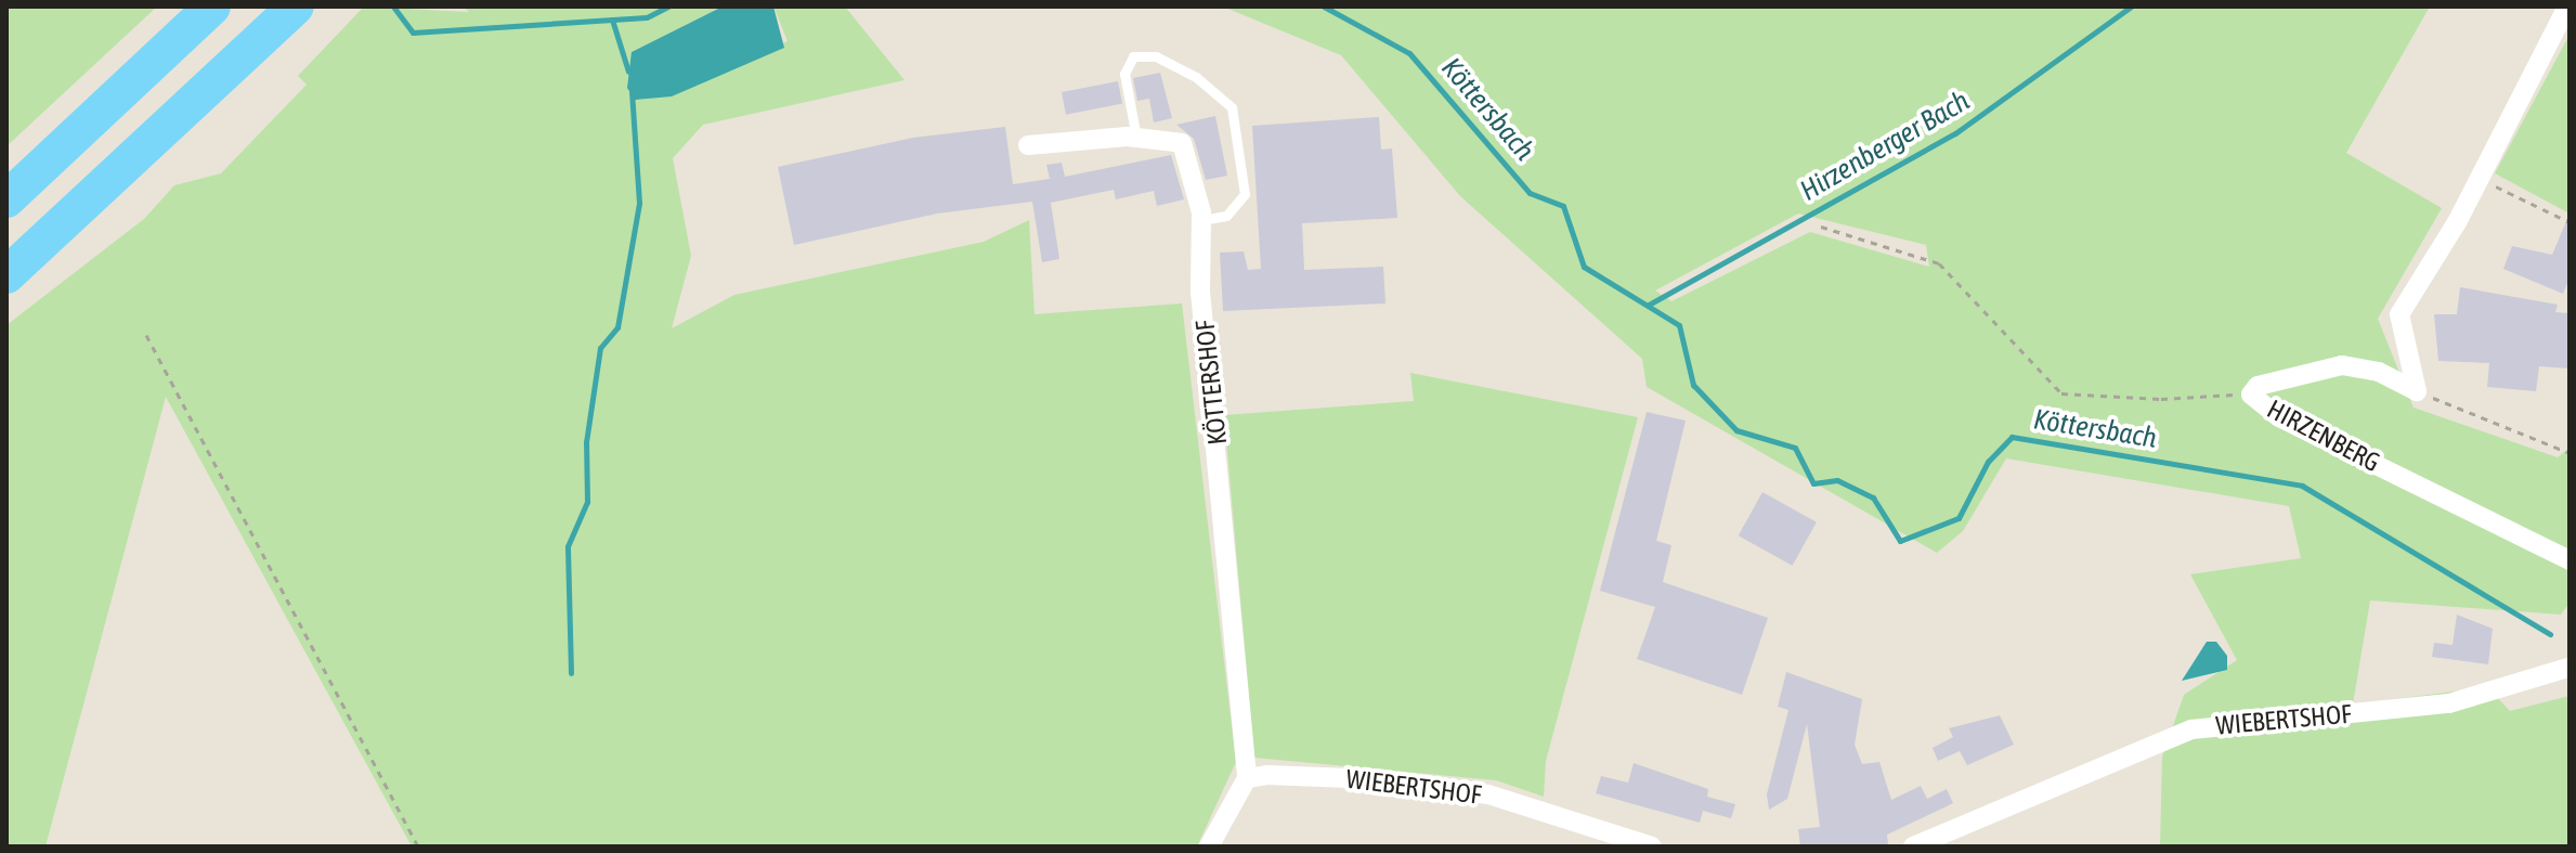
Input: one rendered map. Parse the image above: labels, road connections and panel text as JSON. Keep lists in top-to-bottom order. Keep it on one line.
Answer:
{"streets":{"street":["KÖTTERSHOF","HIRZENBERG","WIEBERTSHOF"]},"crossings":[["KÖTTERSHOF","WIEBERTSHOF"]],"water":["Köttersbach","Hirzenberger Bach"]}
